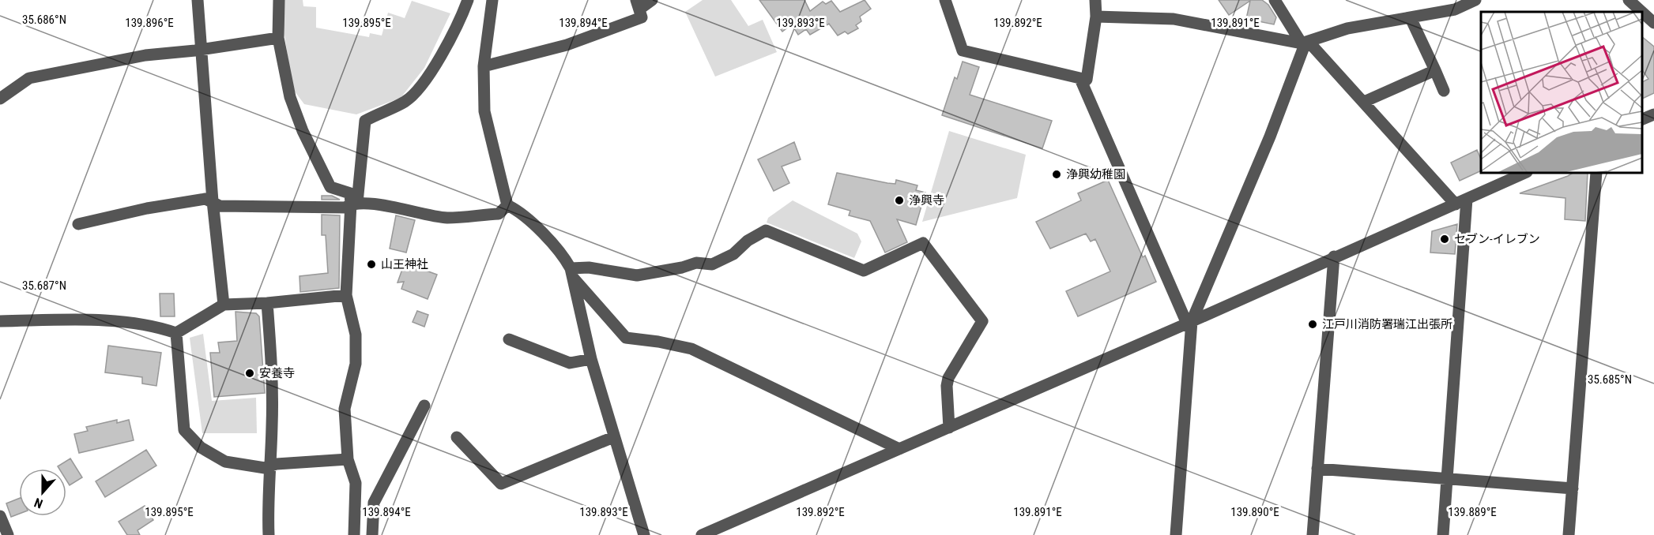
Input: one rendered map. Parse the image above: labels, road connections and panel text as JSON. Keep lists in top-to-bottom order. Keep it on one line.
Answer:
{"places":["浄興幼稚園","浄興寺","セブン-イレブン","山王神社","江戸川消防署瑞江出張所","安養寺"],"north":"bottom","coordinates":["35.686°N","139.892°E","139.891°E","139.896°E","139.895°E","139.894°E","139.893°E","35.687°N","35.685°N","139.890°E","139.889°E"]}
